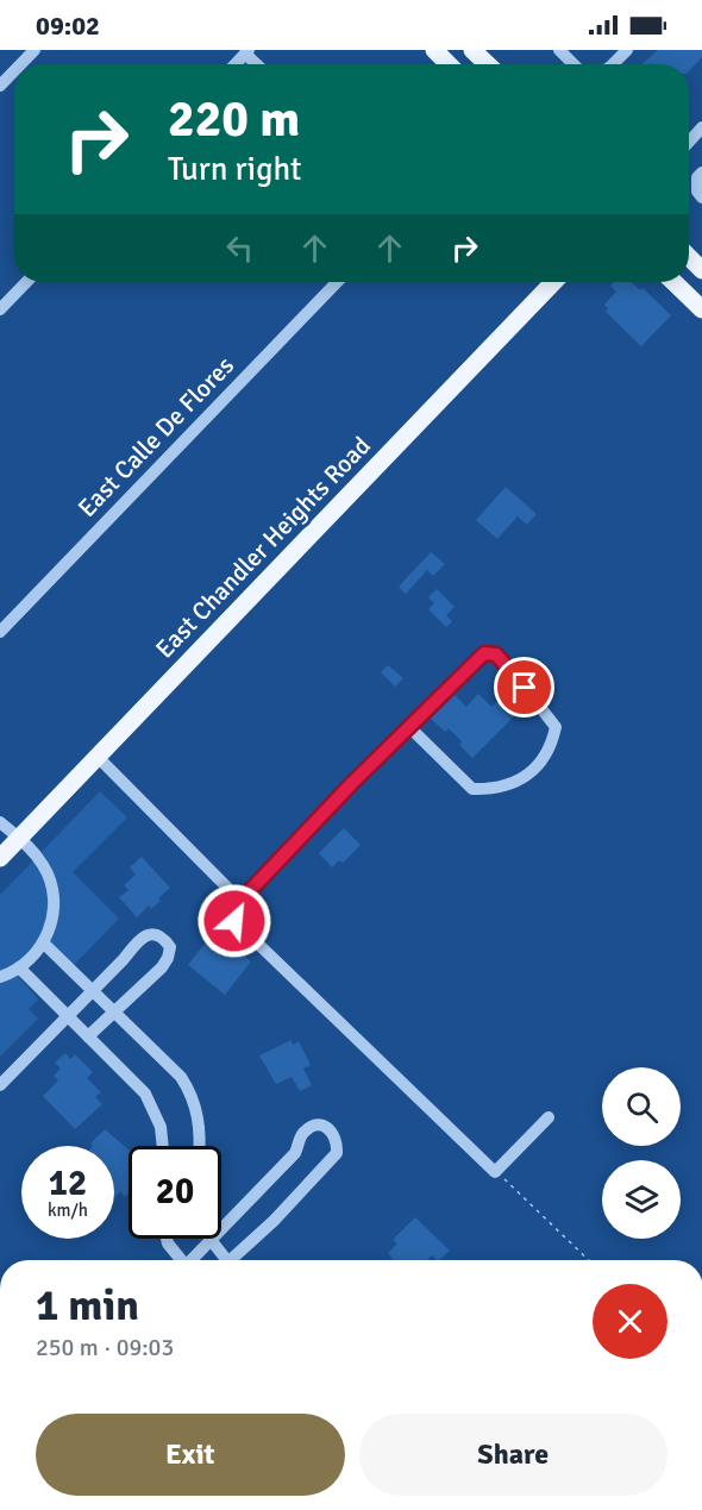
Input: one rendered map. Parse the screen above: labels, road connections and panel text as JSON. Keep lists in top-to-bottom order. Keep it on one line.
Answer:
{"streets":{"main road":["East Chandler Heights Road"],"street":["East Calle De Flores"]},"page":{"status":"09:02","turn":["220 m","Turn right"],"speed":"12 km/h","limit":"20","heading":["1 min","250 m · 09:03"],"buttons":["Exit","Share"]}}
